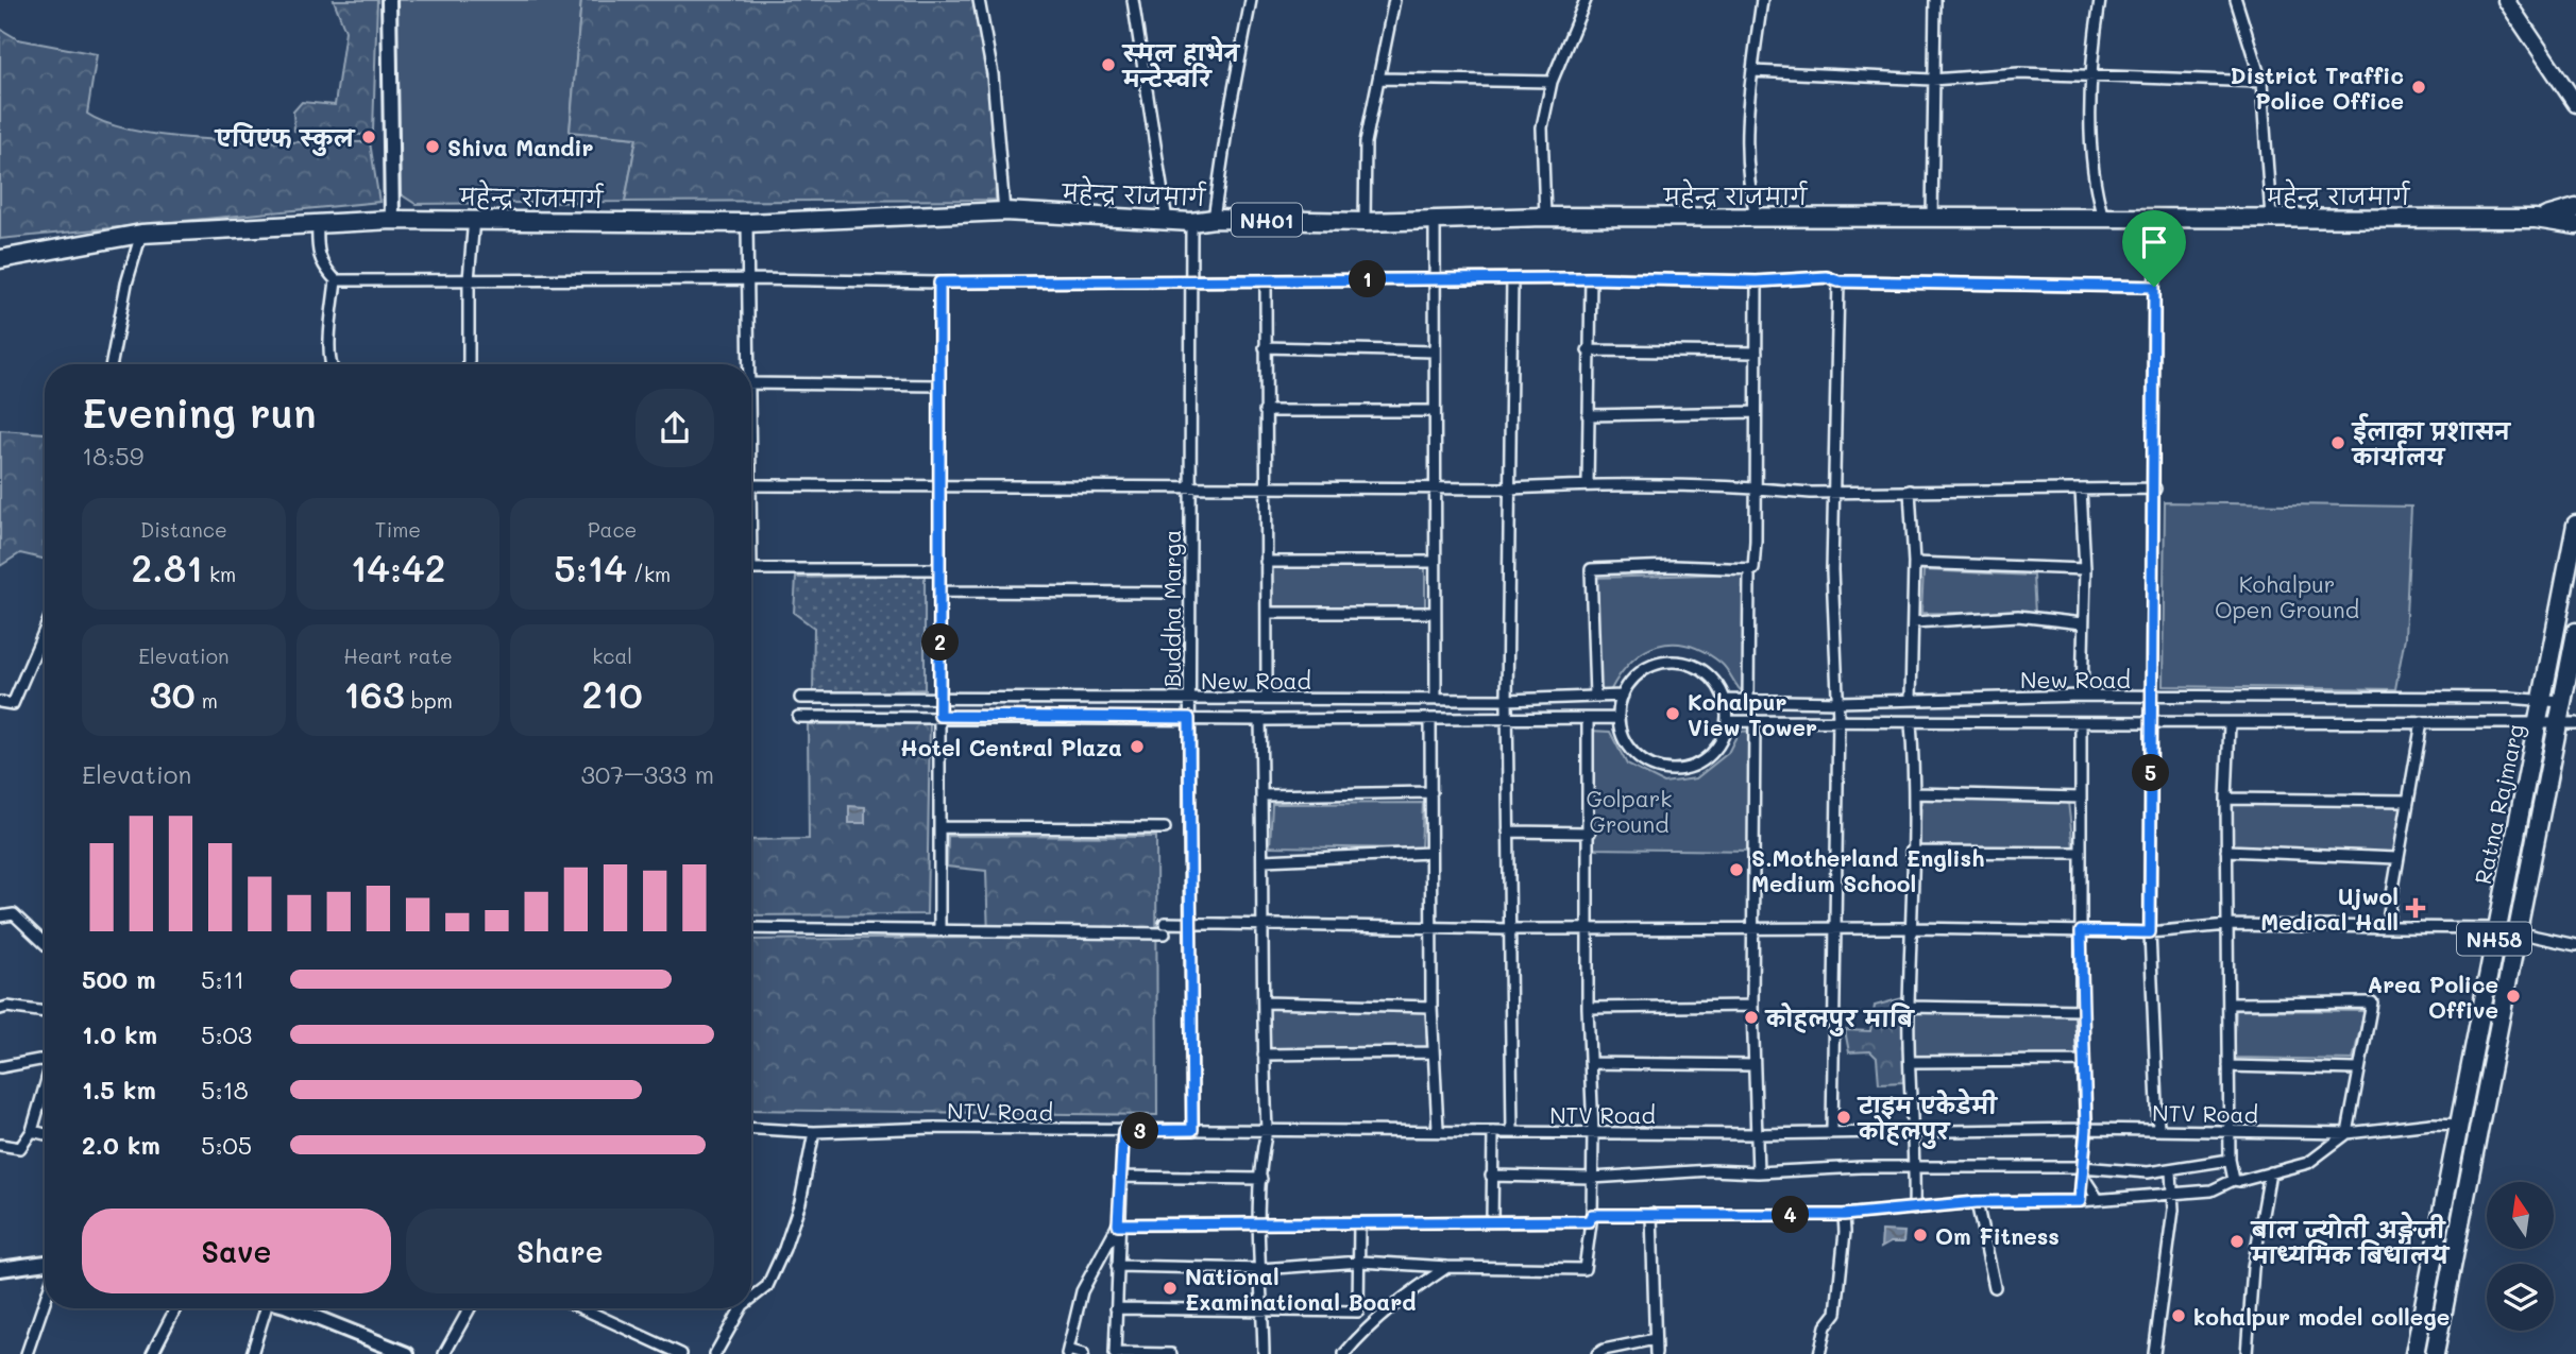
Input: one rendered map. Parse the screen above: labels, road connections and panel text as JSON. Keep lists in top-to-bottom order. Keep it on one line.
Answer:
{"streets":{"highway":["महेन्द्र राजमार्ग","NH01","Ratna Rajmarg","NH58"],"street":["Buddha Marga","New Road","NTV Road"]},"crossings":[["महेन्द्र राजमार्ग","NH01"],["महेन्द्र राजमार्ग","Buddha Marga"],["Buddha Marga","New Road"],["Buddha Marga","NTV Road"],["New Road","Ratna Rajmarg"],["Ratna Rajmarg","NTV Road"]],"parks":["Kohalpur Open Ground","Golpark Ground"],"places":{"other":["स्मल हाभेन मन्टेस्वरि","District Traffic Police Office","एपिएफ स्कुल","Shiva Mandir","ईलाका प्रशासन कार्यालय","Kohalpur View Tower","Hotel Central Plaza","S.Motherland English Medium School","Area Police Offive","कोहलपुर माबि","टाइम एकेडेमी कोहलपुर","Om Fitness","बाल ज्योती अङ्ग्रेजी माध्यमिक बिधालय","National Examinational Board","kohalpur model college"],"health":["Ujwol Medical Hall"]},"north":"top","page":{"pins":["1","2","5","3","4"],"heading":["Evening run","18:59"],"stats":[["Distance","2.81 km"],["Time","14:42"],["Pace","5:14 /km"],["Elevation","30 m"],["Heart rate","163 bpm"],["kcal","210"]],"chart":["Elevation","307–333 m"],"list":[{"name":"500 m","note":"5:11"},{"name":"1.0 km","note":"5:03"},{"name":"1.5 km","note":"5:18"},{"name":"2.0 km","note":"5:05"}],"buttons":["Save","Share"]}}
